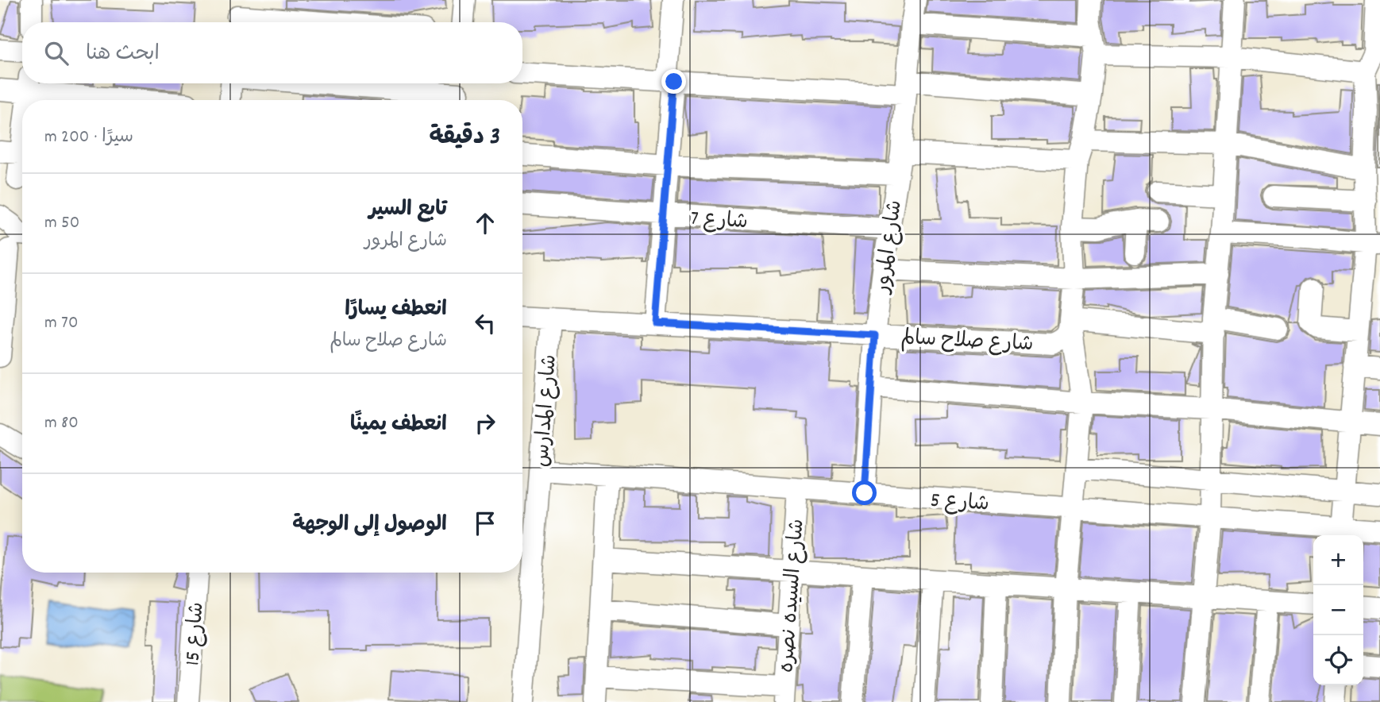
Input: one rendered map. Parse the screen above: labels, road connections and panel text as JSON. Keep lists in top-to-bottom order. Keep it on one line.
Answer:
{"streets":{"street":["شارع 7","شارع المرور","شارع صلاح سالم","شارع المدارس","شارع 5","شارع السيده نصره","شارع 15"]},"crossings":[["شارع 7","شارع المرور"],["شارع المرور","شارع صلاح سالم"],["شارع المرور","شارع 5"],["شارع صلاح سالم","شارع المدارس"],["شارع المدارس","شارع 5"],["شارع 5","شارع السيده نصره"]],"page":{"search":"ابحث هنا","heading":["3 دقيقة","سيرًا · 200 m"],"list":[["تابع السير","شارع المرور","50 m"],["انعطف يسارًا","شارع صلاح سالم","70 m"],["انعطف يمينًا","80 m"],"الوصول إلى الوجهة"],"map_buttons":["+","−"]}}
